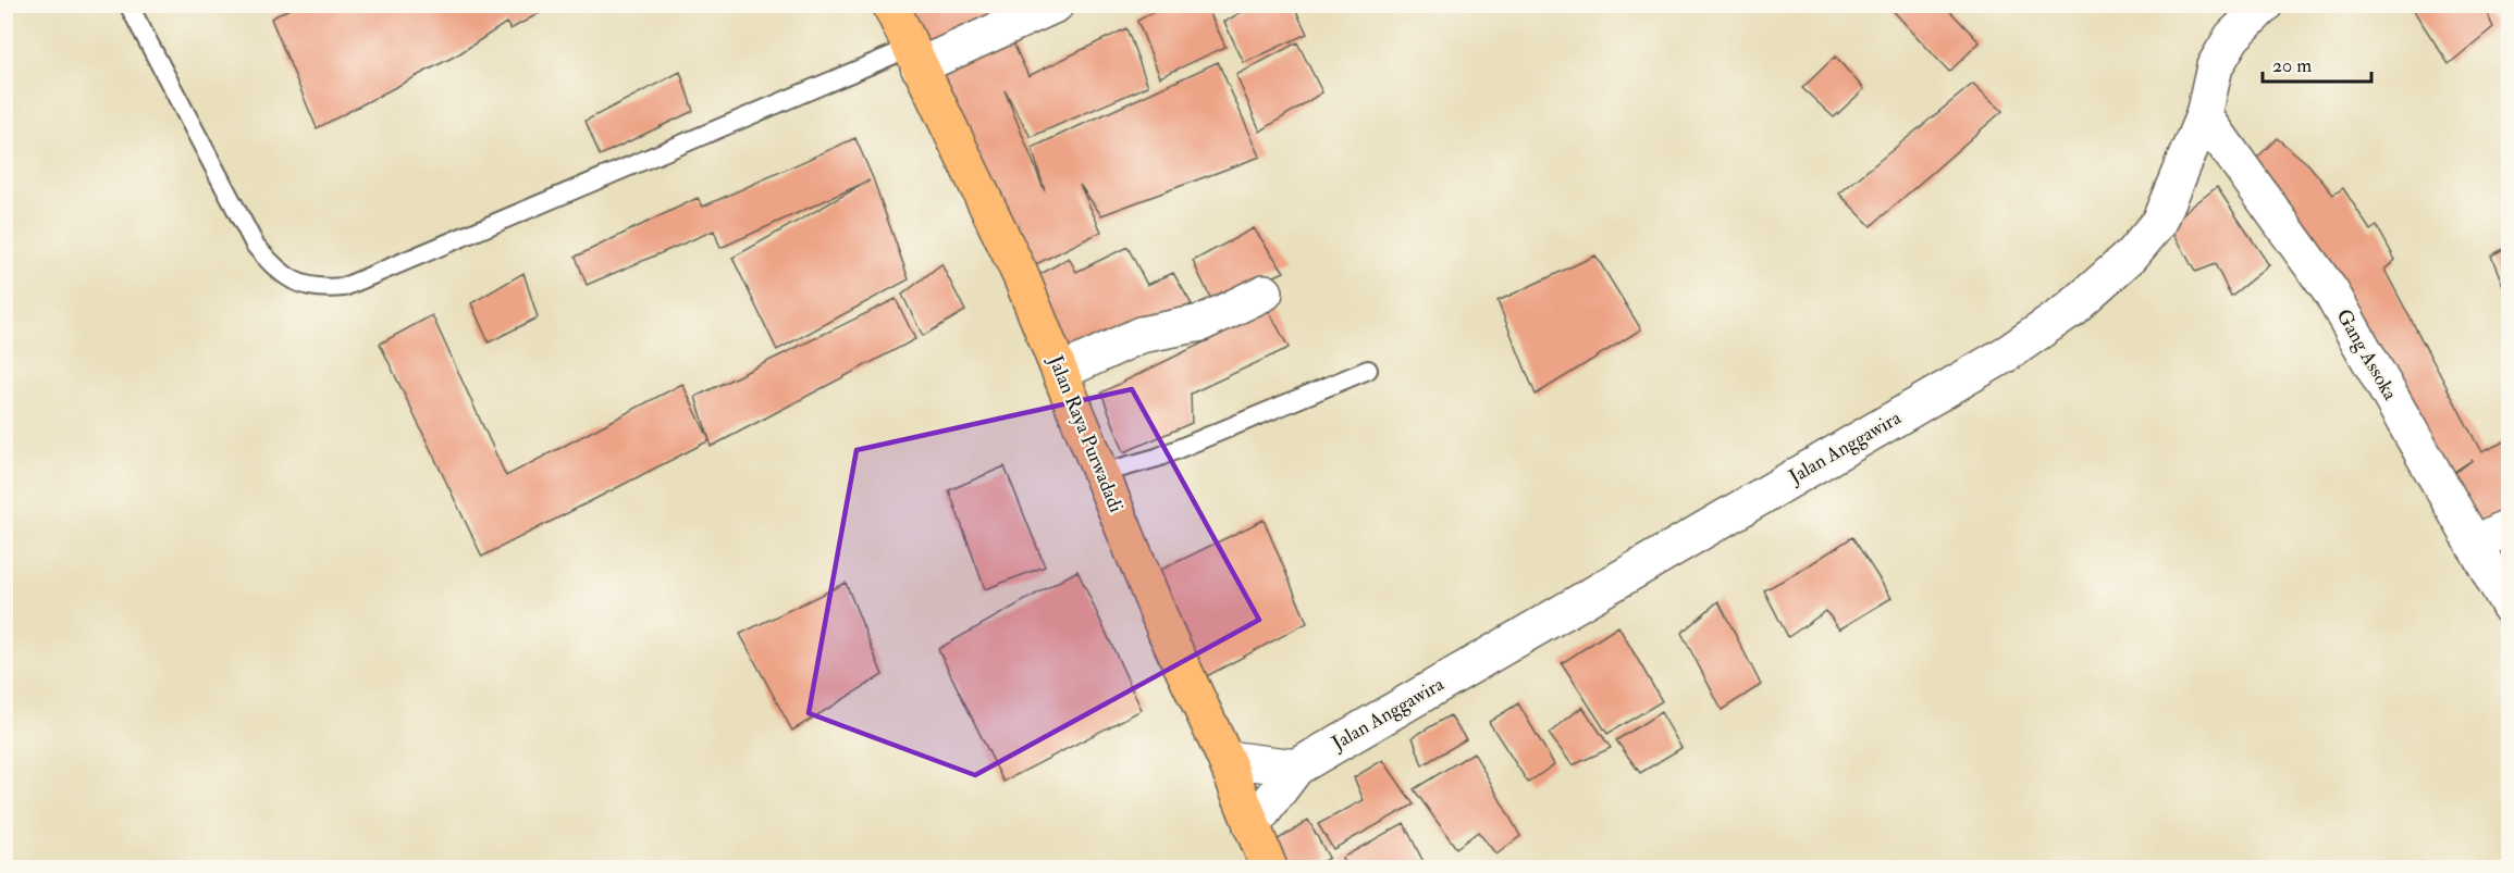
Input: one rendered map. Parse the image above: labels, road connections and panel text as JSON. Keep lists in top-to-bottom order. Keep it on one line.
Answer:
{"streets":{"main road":["Jalan Raya Purwadadi"],"street":["Gang Assoka","Jalan Anggawira"]},"crossings":[["Gang Assoka","Jalan Anggawira"],["Jalan Raya Purwadadi","Jalan Anggawira"]],"scale_bar":"20 m"}
